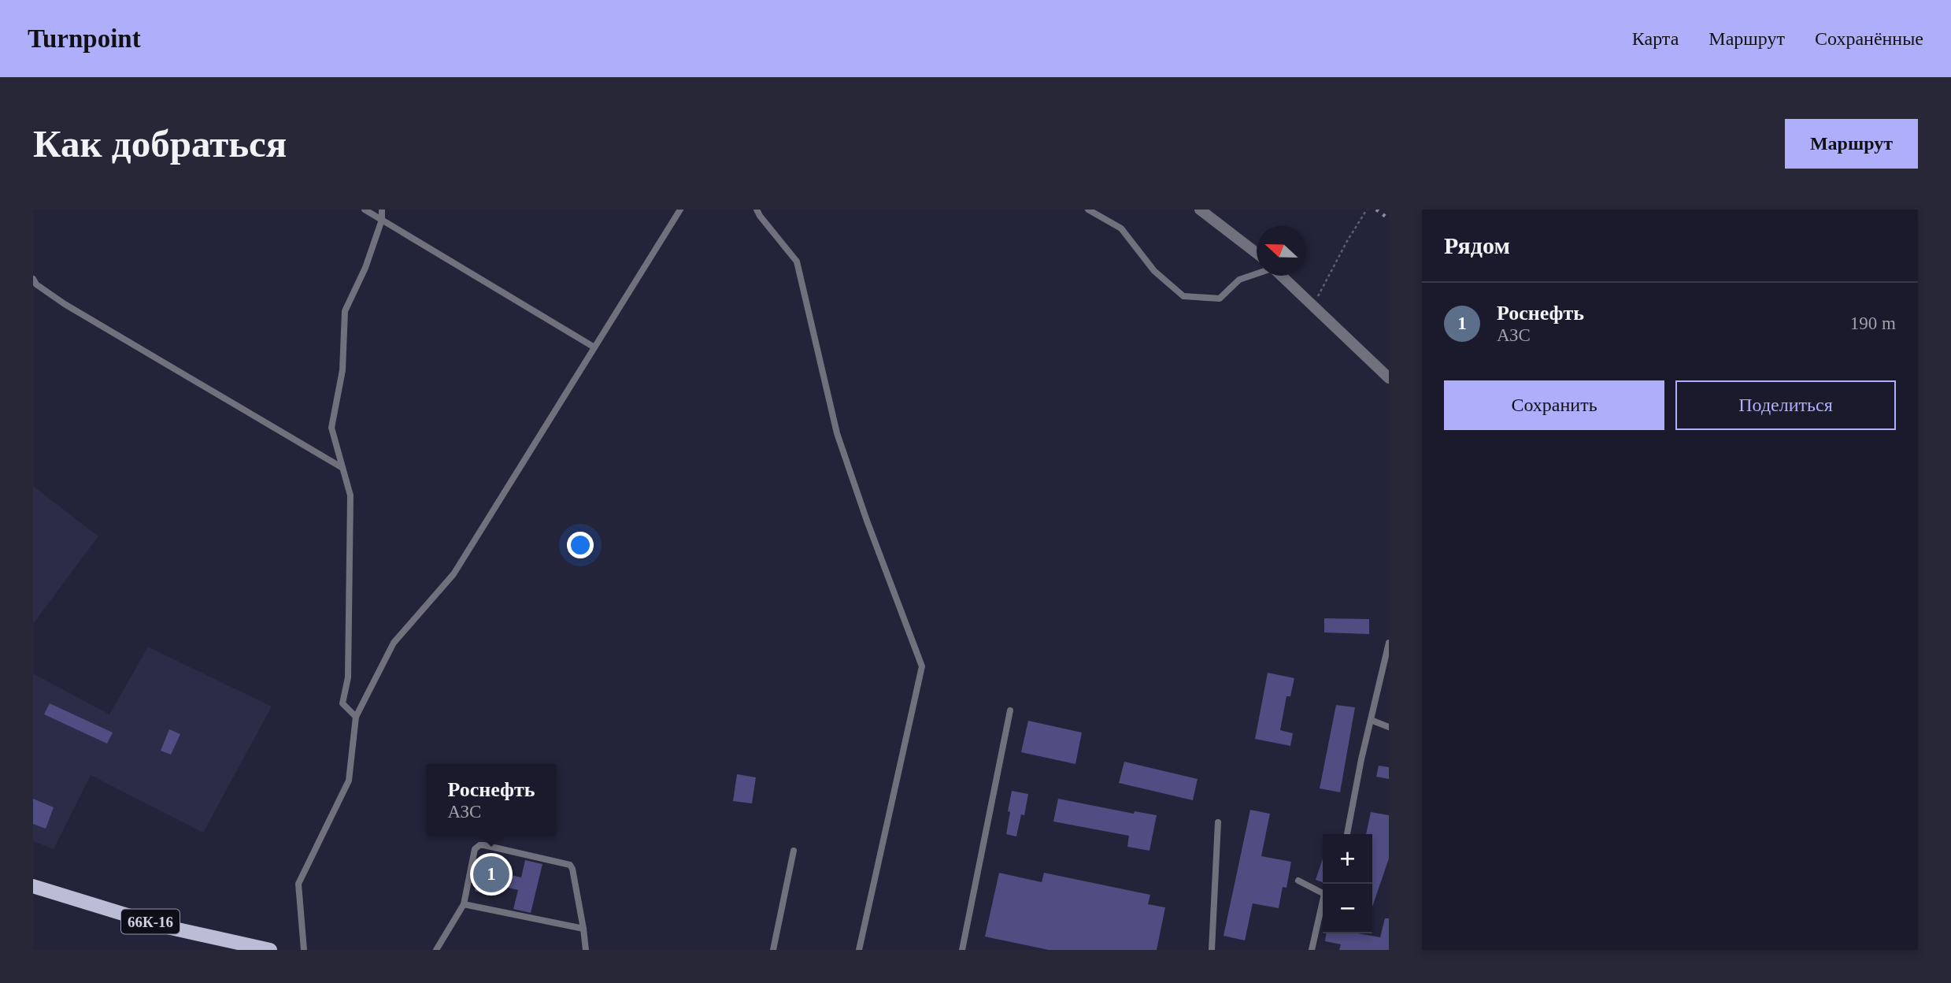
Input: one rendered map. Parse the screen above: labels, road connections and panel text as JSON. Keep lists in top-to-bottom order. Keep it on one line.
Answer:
{"streets":{"main road":["66К-16"]},"north":"left","page":{"header":"Turnpoint","nav":["Карта","Маршрут","Сохранённые"],"buttons":["Маршрут",["Сохранить","Поделиться"]],"title":"Как добраться","heading":"Рядом","list":[{"mark":"1","name":"Роснефть","note":"АЗС","value":"190 m"}],"popup":["Роснефть","АЗС"],"map_buttons":["+","−"],"pins":"1"}}
